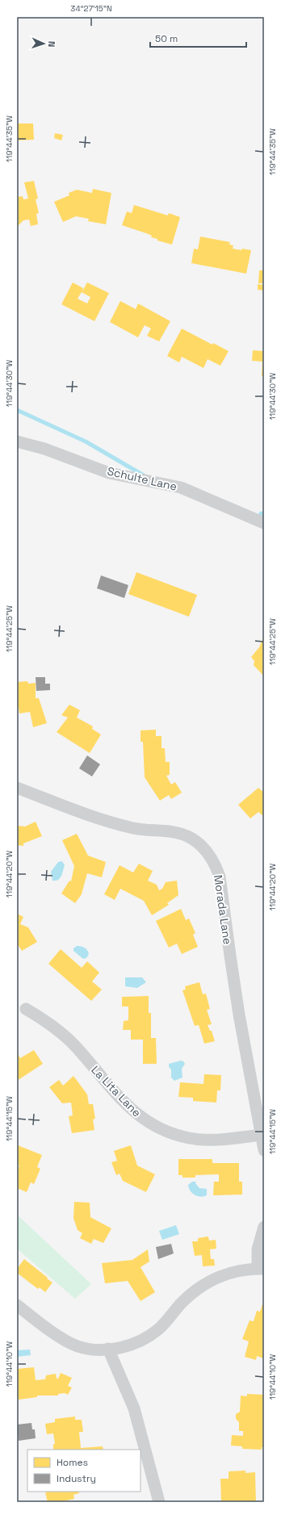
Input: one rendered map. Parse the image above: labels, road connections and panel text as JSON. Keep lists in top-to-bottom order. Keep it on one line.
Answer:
{"streets":{"street":["Schulte Lane","Morada Lane","La Lita Lane"]},"crossings":[["Morada Lane","La Lita Lane"]],"legend":["Homes","Industry"],"scale_bar":"50 m","north":"right","coordinates":["34°27'15\"N","119°44'35\"W","119°44'30\"W","119°44'25\"W","119°44'20\"W","119°44'15\"W","119°44'10\"W"]}
